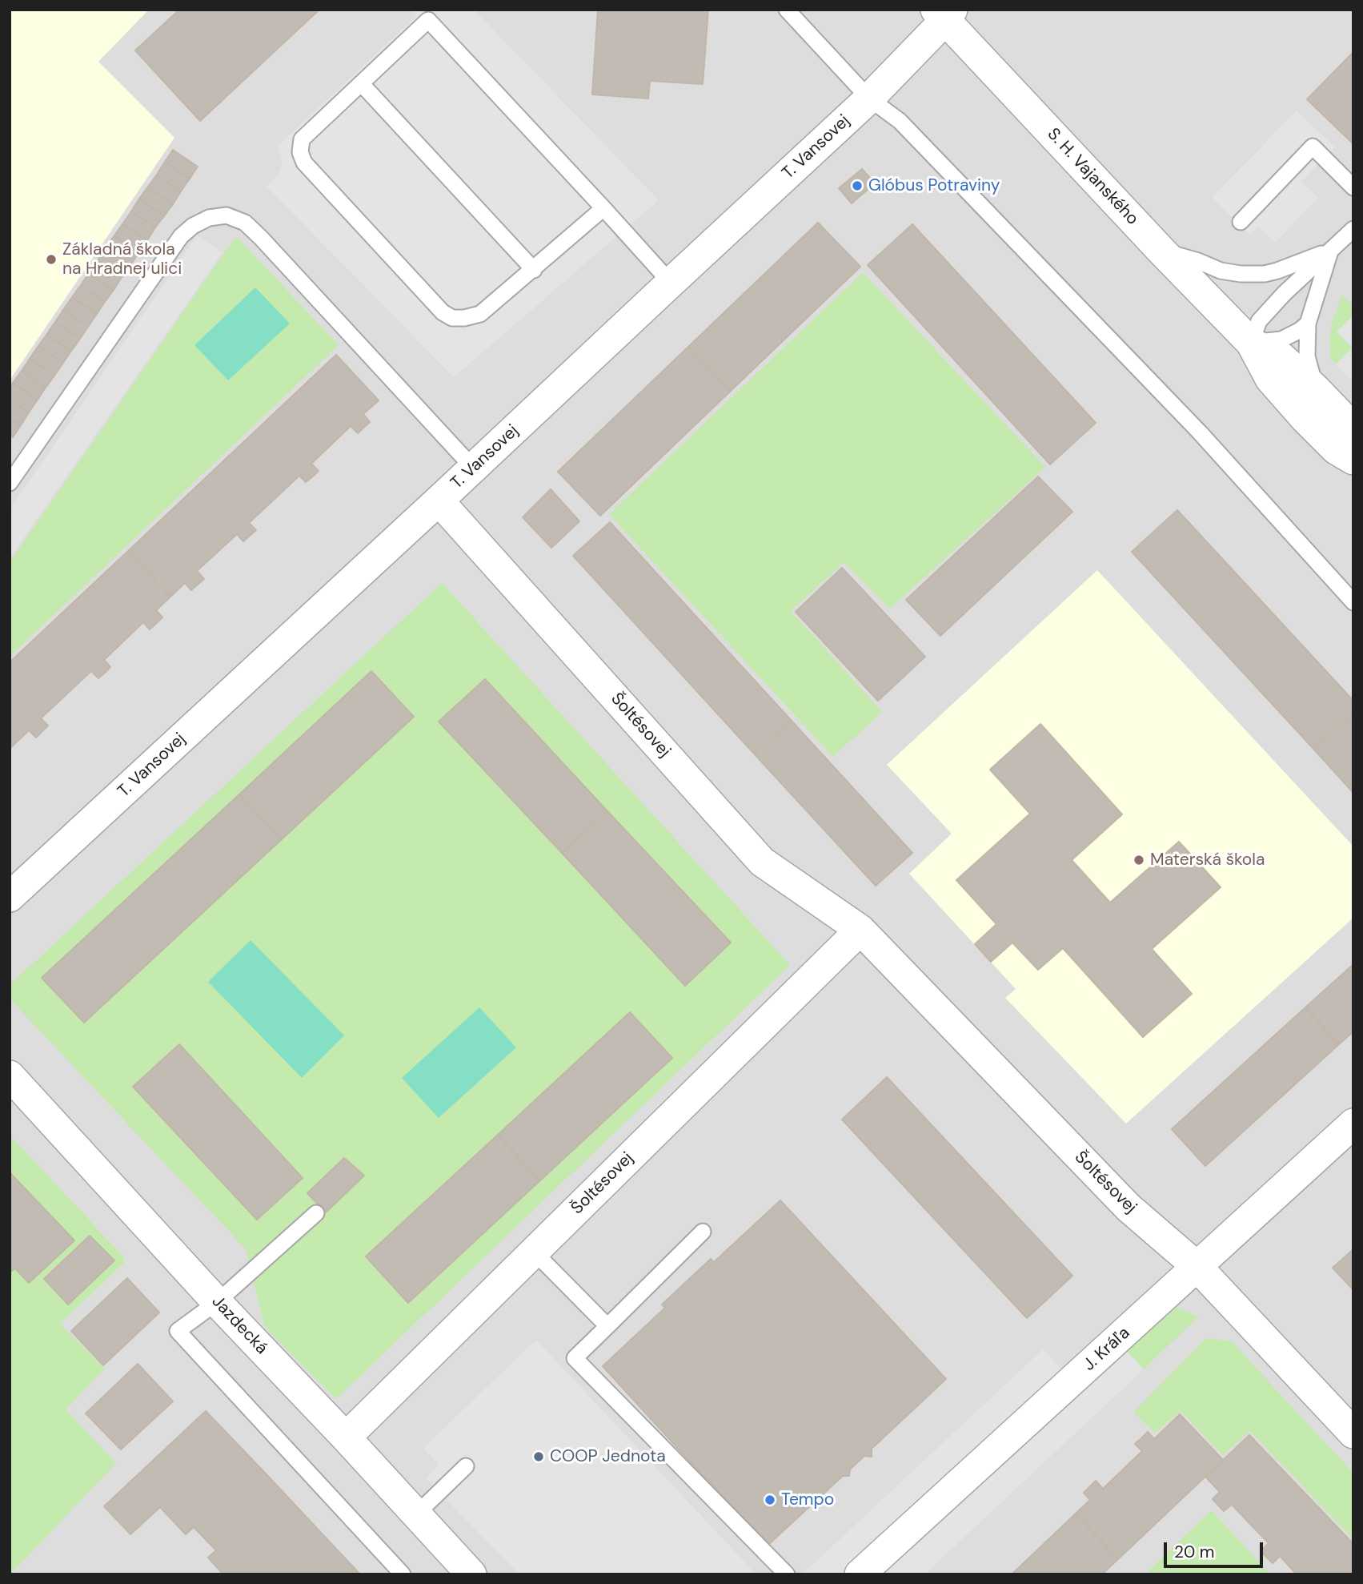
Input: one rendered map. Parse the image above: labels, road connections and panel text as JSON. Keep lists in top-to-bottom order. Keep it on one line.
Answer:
{"streets":{"street":["T. Vansovej","S. H. Vajanského","Šoltésovej","Jazdecká","J. Kráľa"]},"crossings":[["T. Vansovej","S. H. Vajanského"],["T. Vansovej","Šoltésovej"],["Šoltésovej","Jazdecká"],["Šoltésovej","J. Kráľa"]],"places":["Glóbus Potraviny","Základná škola na Hradnej ulici","Materská škola","COOP Jednota","Tempo"],"scale_bar":"20 m"}
